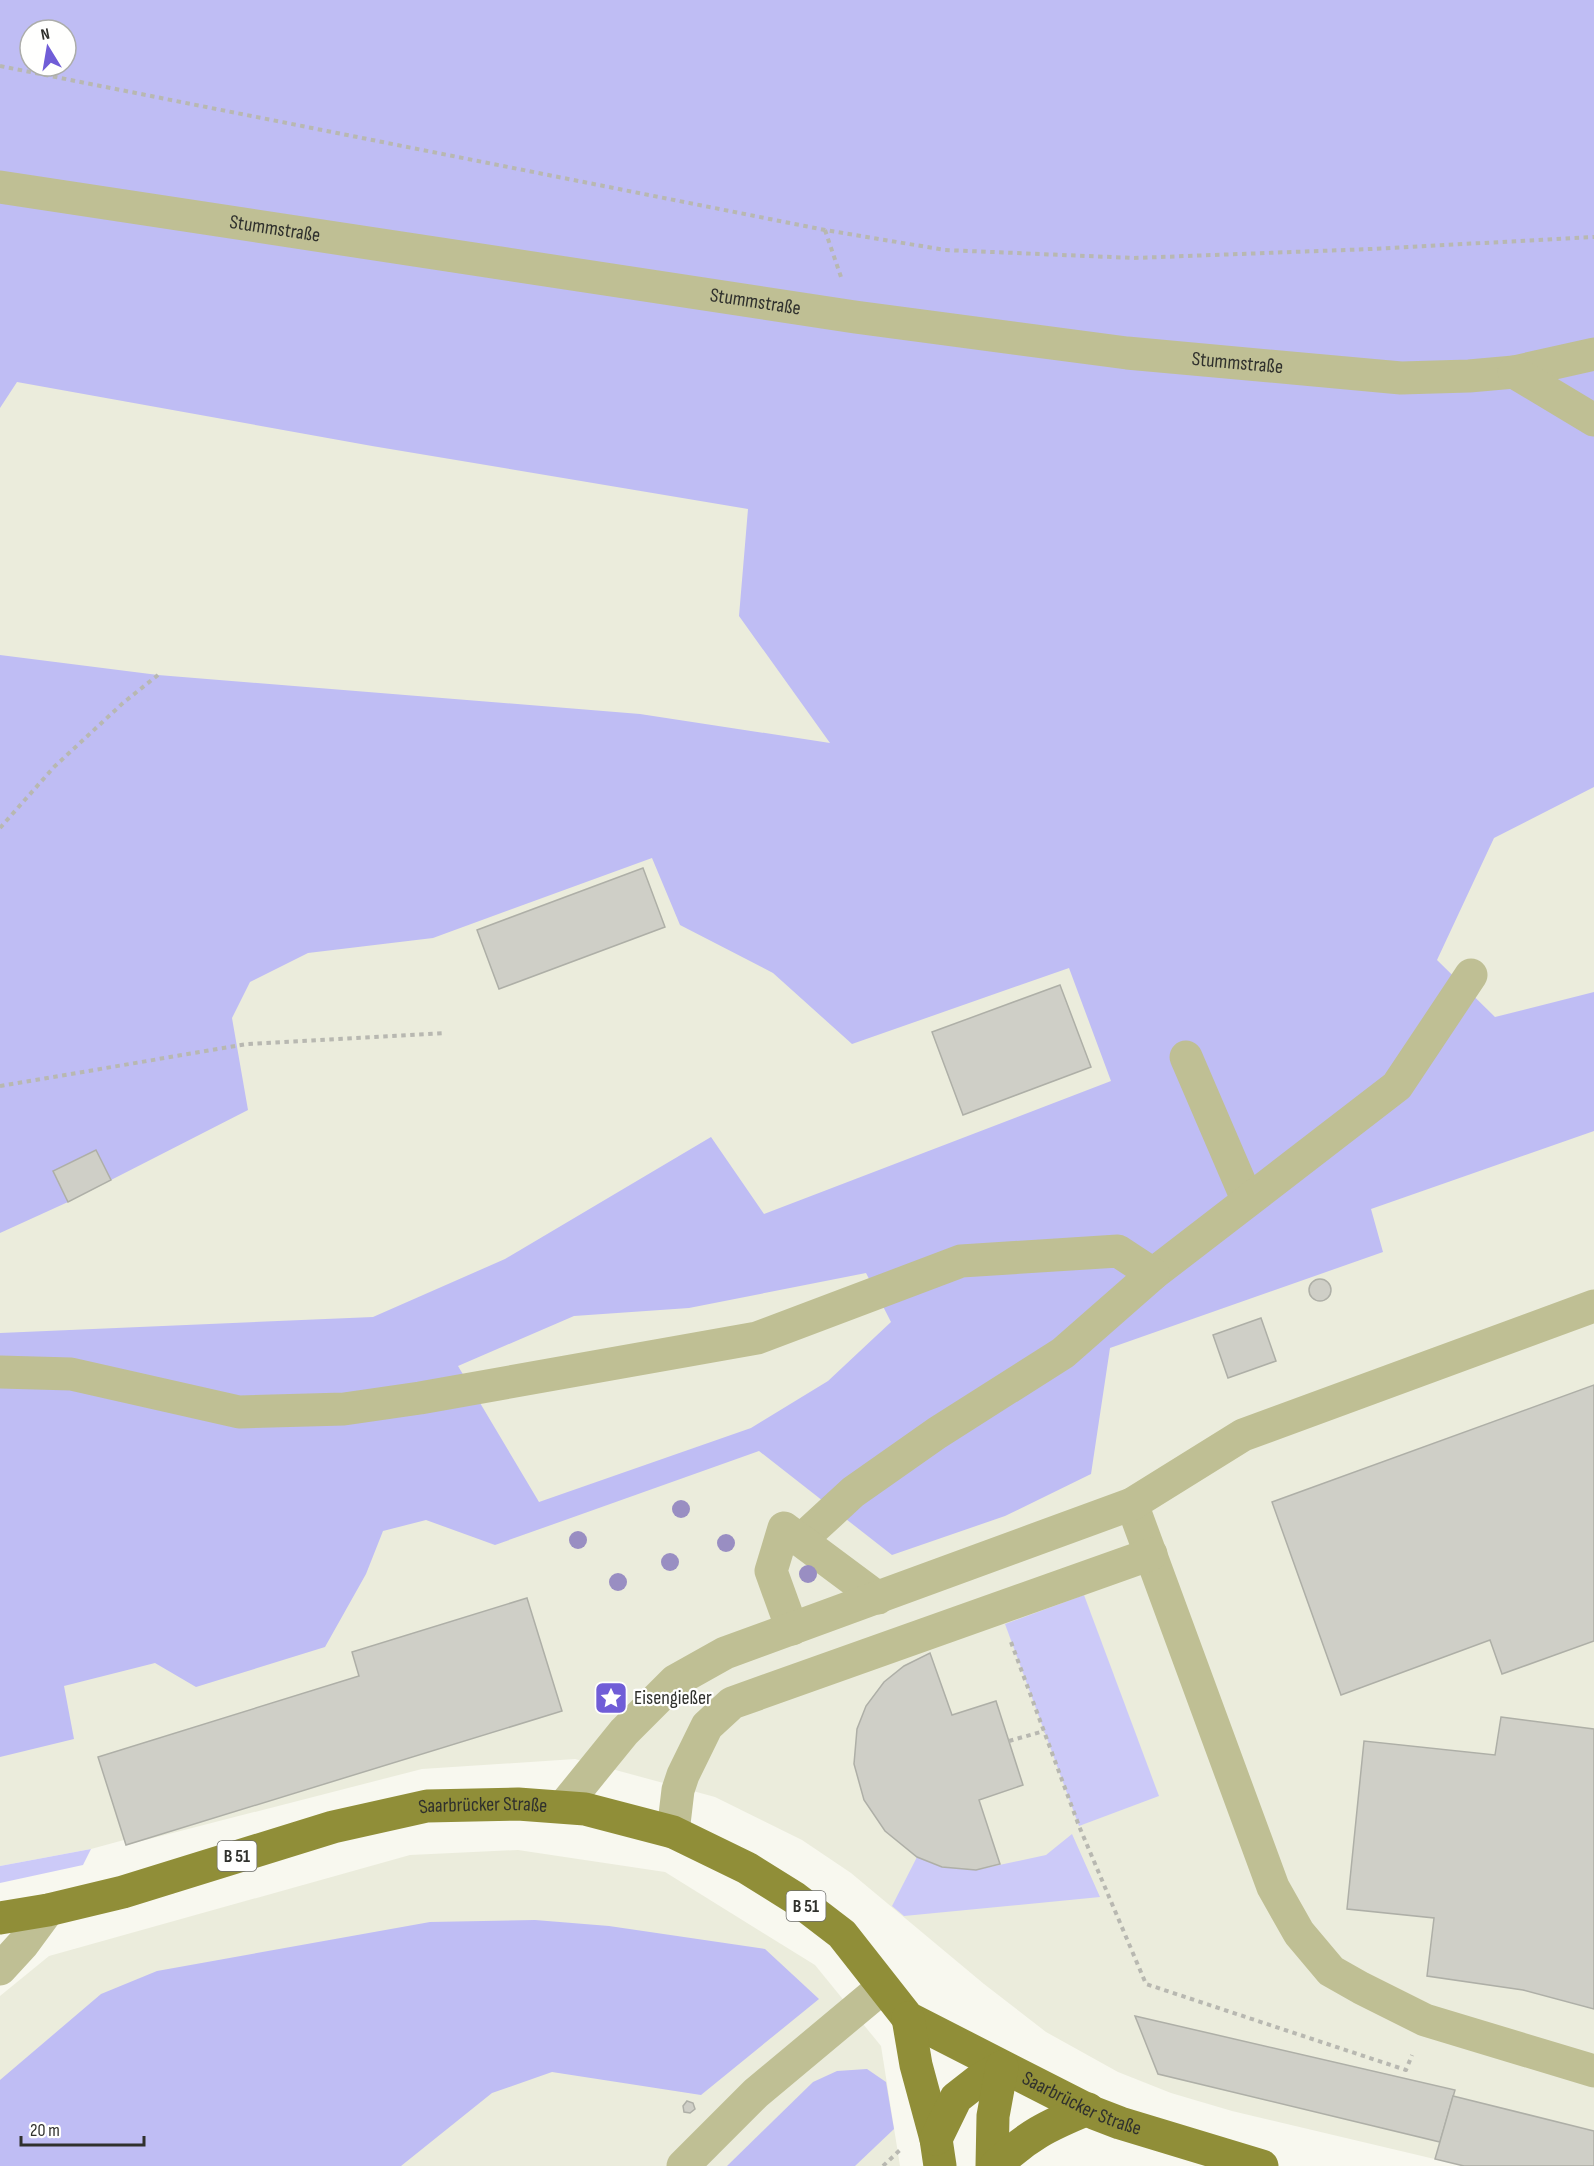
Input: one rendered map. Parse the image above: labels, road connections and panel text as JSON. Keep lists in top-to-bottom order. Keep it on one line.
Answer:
{"streets":{"main road":["Saarbrücker Straße","B 51"],"street":["Stummstraße"]},"places":{"place":["Eisengießer"]},"scale_bar":"20 m","north":"top"}
